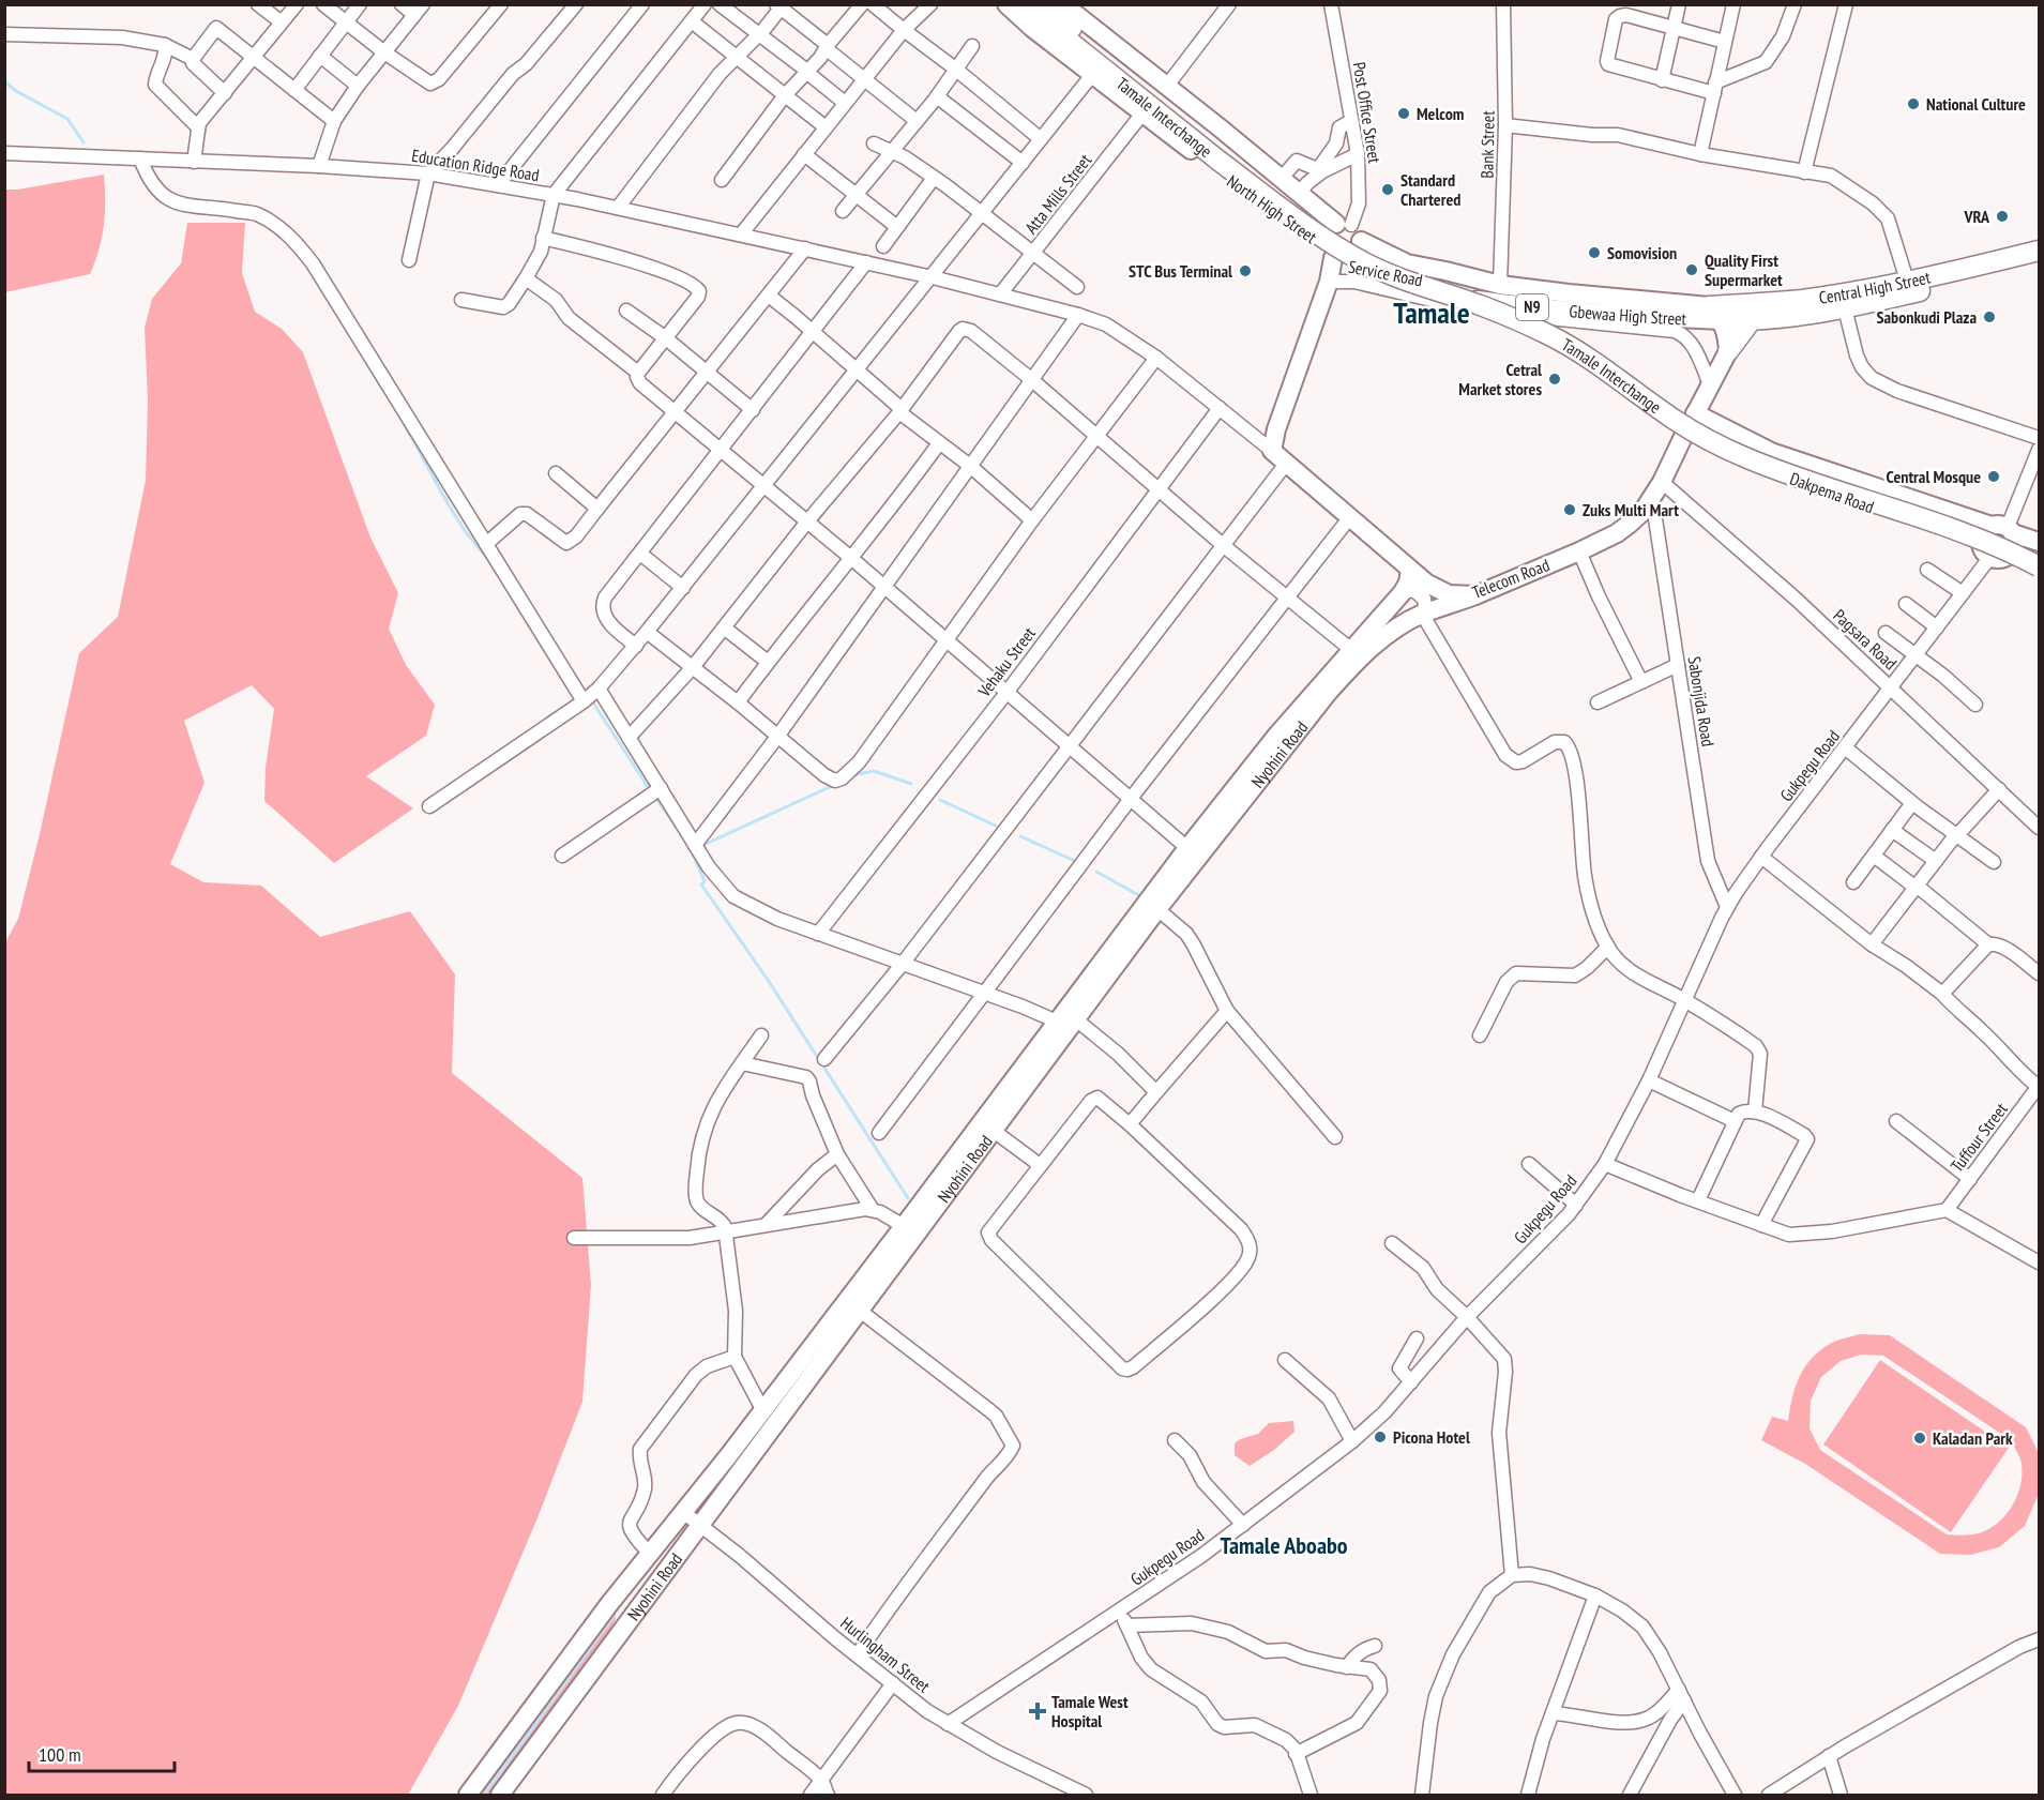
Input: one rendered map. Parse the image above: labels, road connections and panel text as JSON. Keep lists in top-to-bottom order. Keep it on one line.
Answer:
{"streets":{"highway":["Tamale Interchange","Central High Street","N9"],"main road":["North High Street","Gbewaa High Street","Dakpema Road","Telecom Road","Nyohini Road"],"street":["Post Office Street","Bank Street","Education Ridge Road","Atta Mills Street","Service Road","Pagsara Road","Vehaku Street","Sabonjida Road","Gukpegu Road","Tuffour Street","Hurlingham Street"]},"crossings":[["Post Office Street","North High Street"],["Post Office Street","Gbewaa High Street"],["Bank Street","Gbewaa High Street"],["Education Ridge Road","Atta Mills Street"],["Education Ridge Road","Telecom Road"],["Education Ridge Road","Vehaku Street"],["Atta Mills Street","North High Street"],["North High Street","Gbewaa High Street"],["Service Road","Telecom Road"],["Central High Street","Gbewaa High Street"],["Dakpema Road","Telecom Road"],["Dakpema Road","Gukpegu Road"],["Telecom Road","Pagsara Road"],["Telecom Road","Sabonjida Road"],["Telecom Road","Nyohini Road"],["Pagsara Road","Gukpegu Road"],["Sabonjida Road","Gukpegu Road"],["Nyohini Road","Hurlingham Street"],["Gukpegu Road","Hurlingham Street"]],"districts":["Tamale","Tamale Aboabo"],"places":{"other":["National Culture","Melcom","Standard Chartered","VRA","Somovision","Quality First Supermarket","STC Bus Terminal","Sabonkudi Plaza","Cetral Market stores","Central Mosque","Zuks Multi Mart","Picona Hotel","Kaladan Park"],"health":["Tamale West Hospital"]},"scale_bar":"100 m"}
